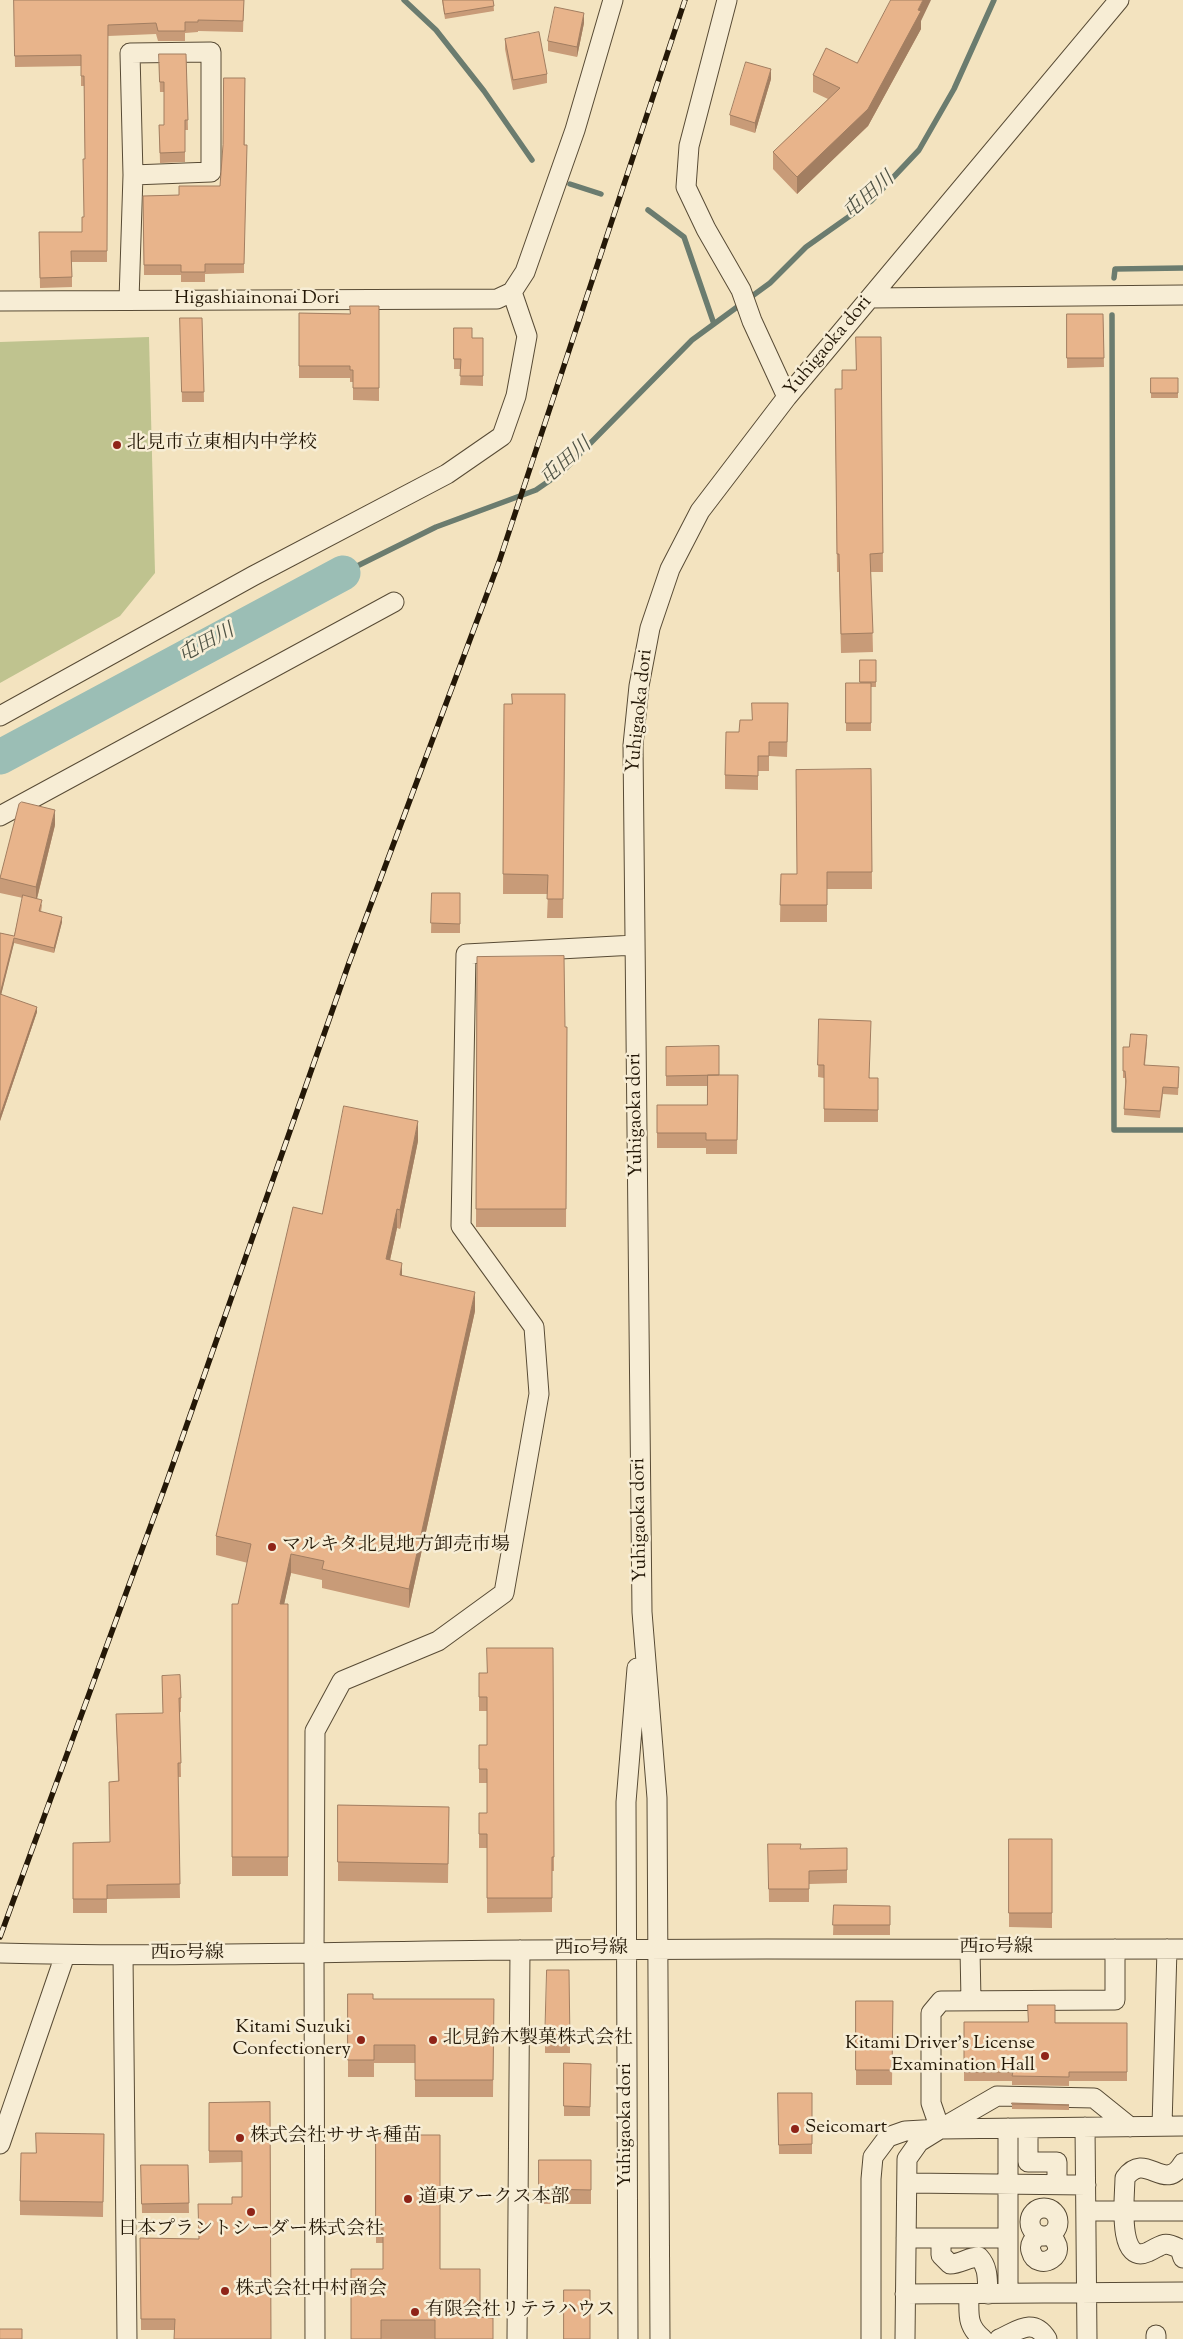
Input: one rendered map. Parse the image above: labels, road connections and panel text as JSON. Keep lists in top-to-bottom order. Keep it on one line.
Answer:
{"streets":{"street":["Higashiainonai Dori","Yuhigaoka dori","西10号線"]},"crossings":[["Yuhigaoka dori","西10号線"]],"water":["屯田川"],"places":["北見市立東相内中学校","マルキタ北見地方卸売市場","Kitami Suzuki Confectionery","北見鈴木製菓株式会社","Kitami Driver’s License Examination Hall","Seicomart","株式会社ササキ種苗","道東アークス本部","日本プラントシーダー株式会社","株式会社中村商会","有限会社リテラハウス"]}
